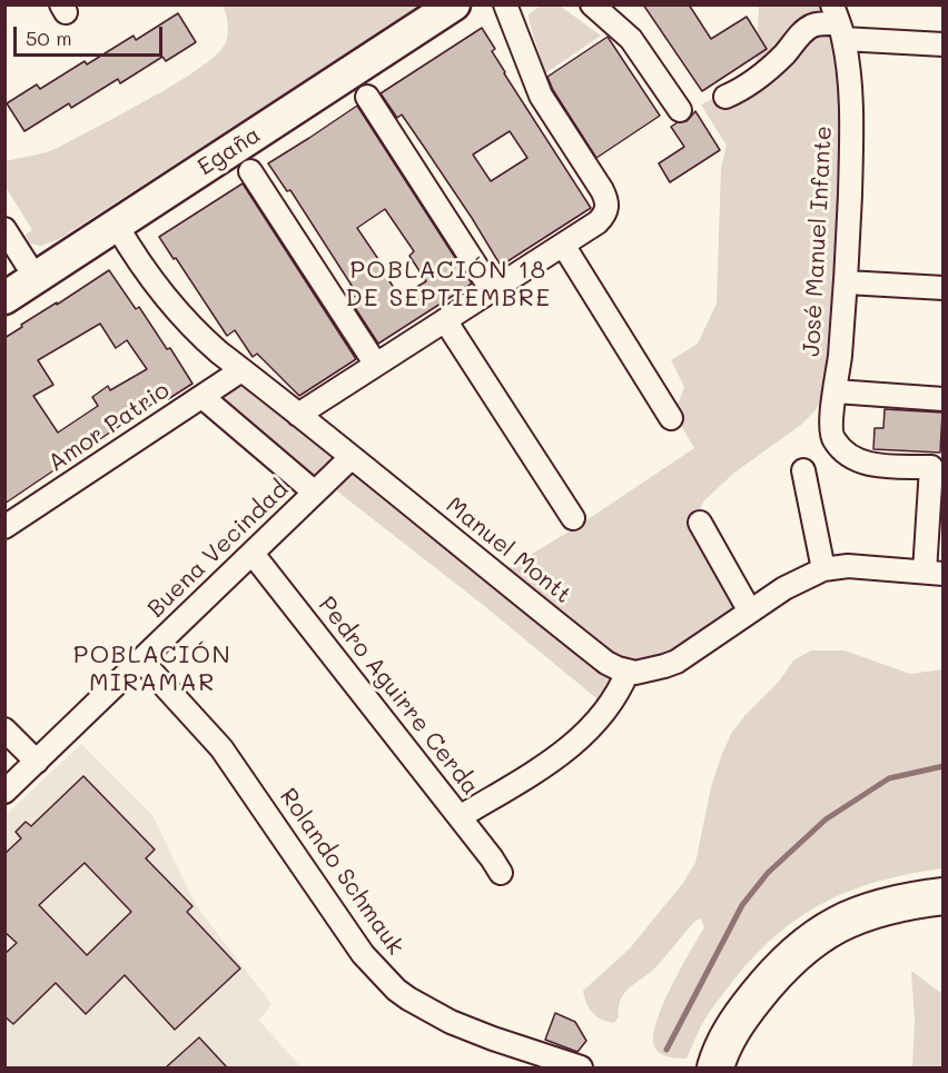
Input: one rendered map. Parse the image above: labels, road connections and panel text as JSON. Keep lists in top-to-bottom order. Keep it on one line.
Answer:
{"streets":{"main road":["Egaña"],"street":["José Manuel Infante","Amor Patrio","Buena Vecindad","Manuel Montt","Pedro Aguirre Cerda","Rolando Schmauk"]},"crossings":[["Egaña","Manuel Montt"],["Amor Patrio","Manuel Montt"],["Buena Vecindad","Manuel Montt"],["Buena Vecindad","Pedro Aguirre Cerda"],["Buena Vecindad","Rolando Schmauk"]],"districts":["POBLACIÓN 18 DE SEPTIEMBRE","POBLACIÓN MIRAMAR"],"scale_bar":"50 m"}
